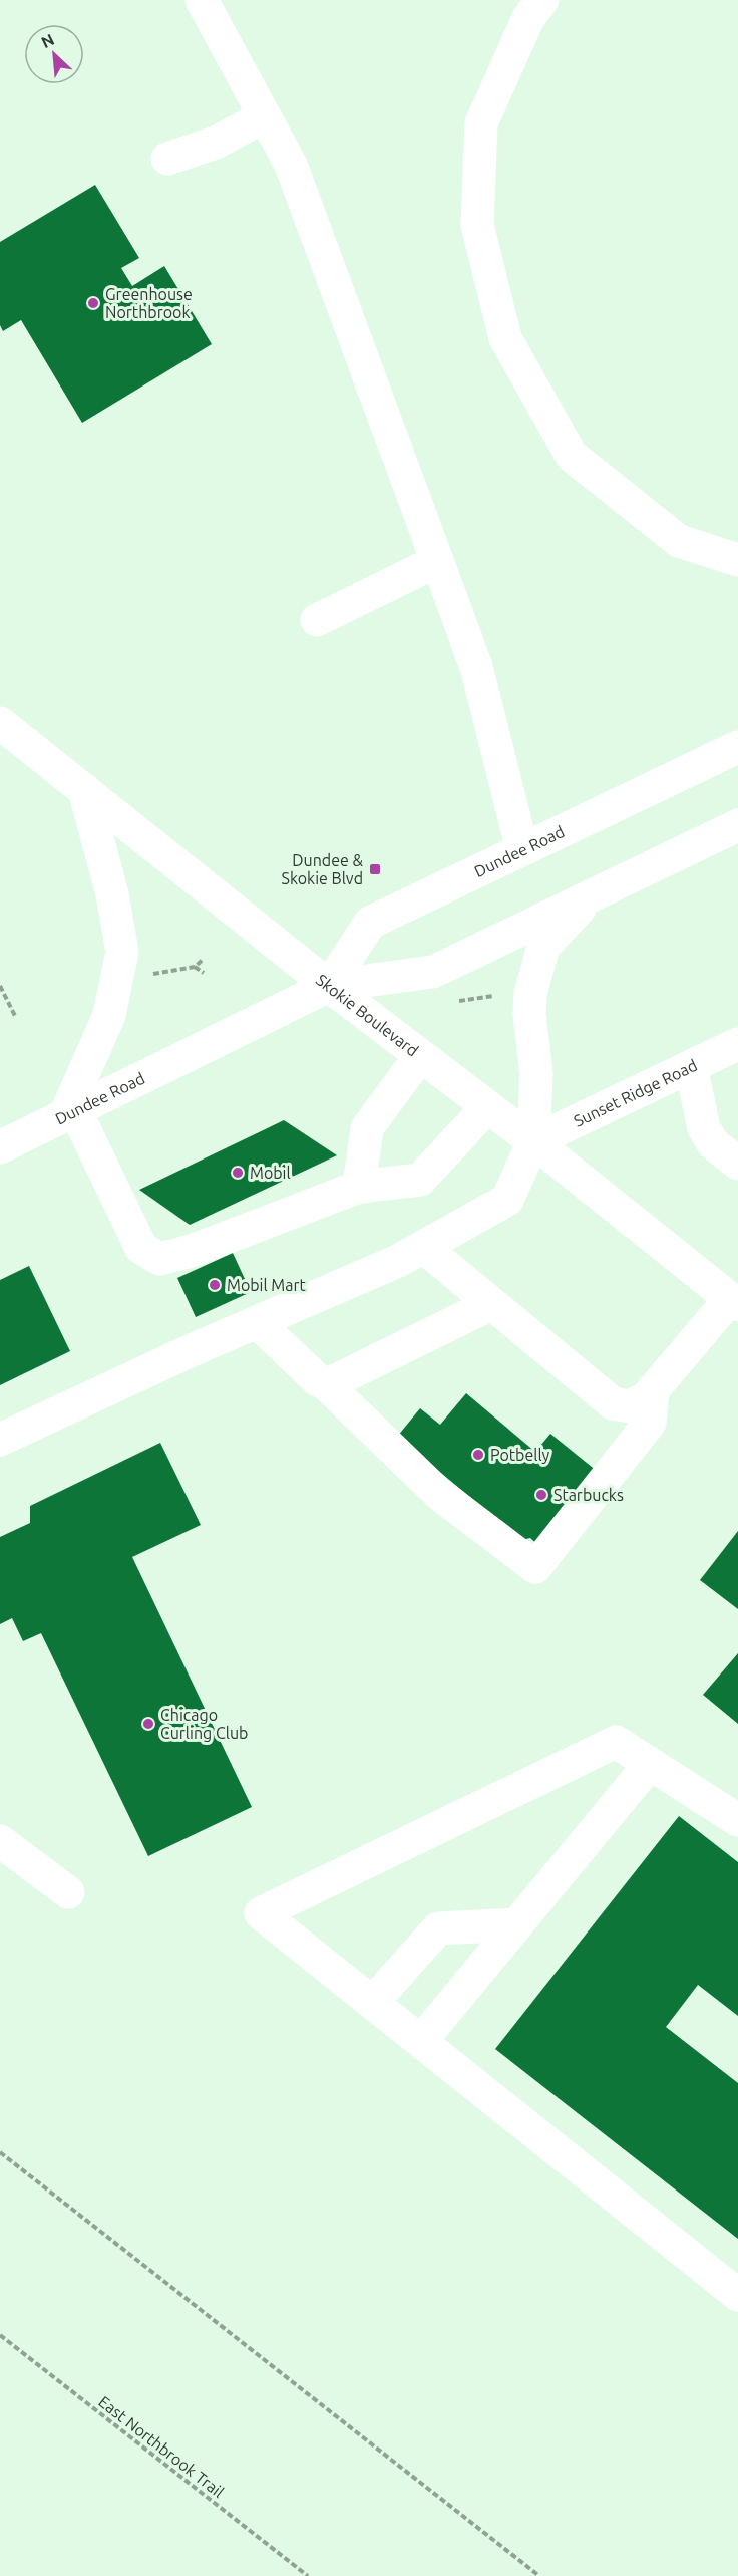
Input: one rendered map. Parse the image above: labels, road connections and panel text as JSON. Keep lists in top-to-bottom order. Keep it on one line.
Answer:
{"streets":{"main road":["Dundee Road","Skokie Boulevard","Sunset Ridge Road"],"path":["East Northbrook Trail"]},"crossings":[["Dundee Road","Skokie Boulevard"],["Skokie Boulevard","Sunset Ridge Road"]],"places":{"other":["Greenhouse Northbrook","Mobil","Mobil Mart","Potbelly","Starbucks","Chicago Curling Club"],"transit":["Dundee & Skokie Blvd"]},"north":"top left"}
